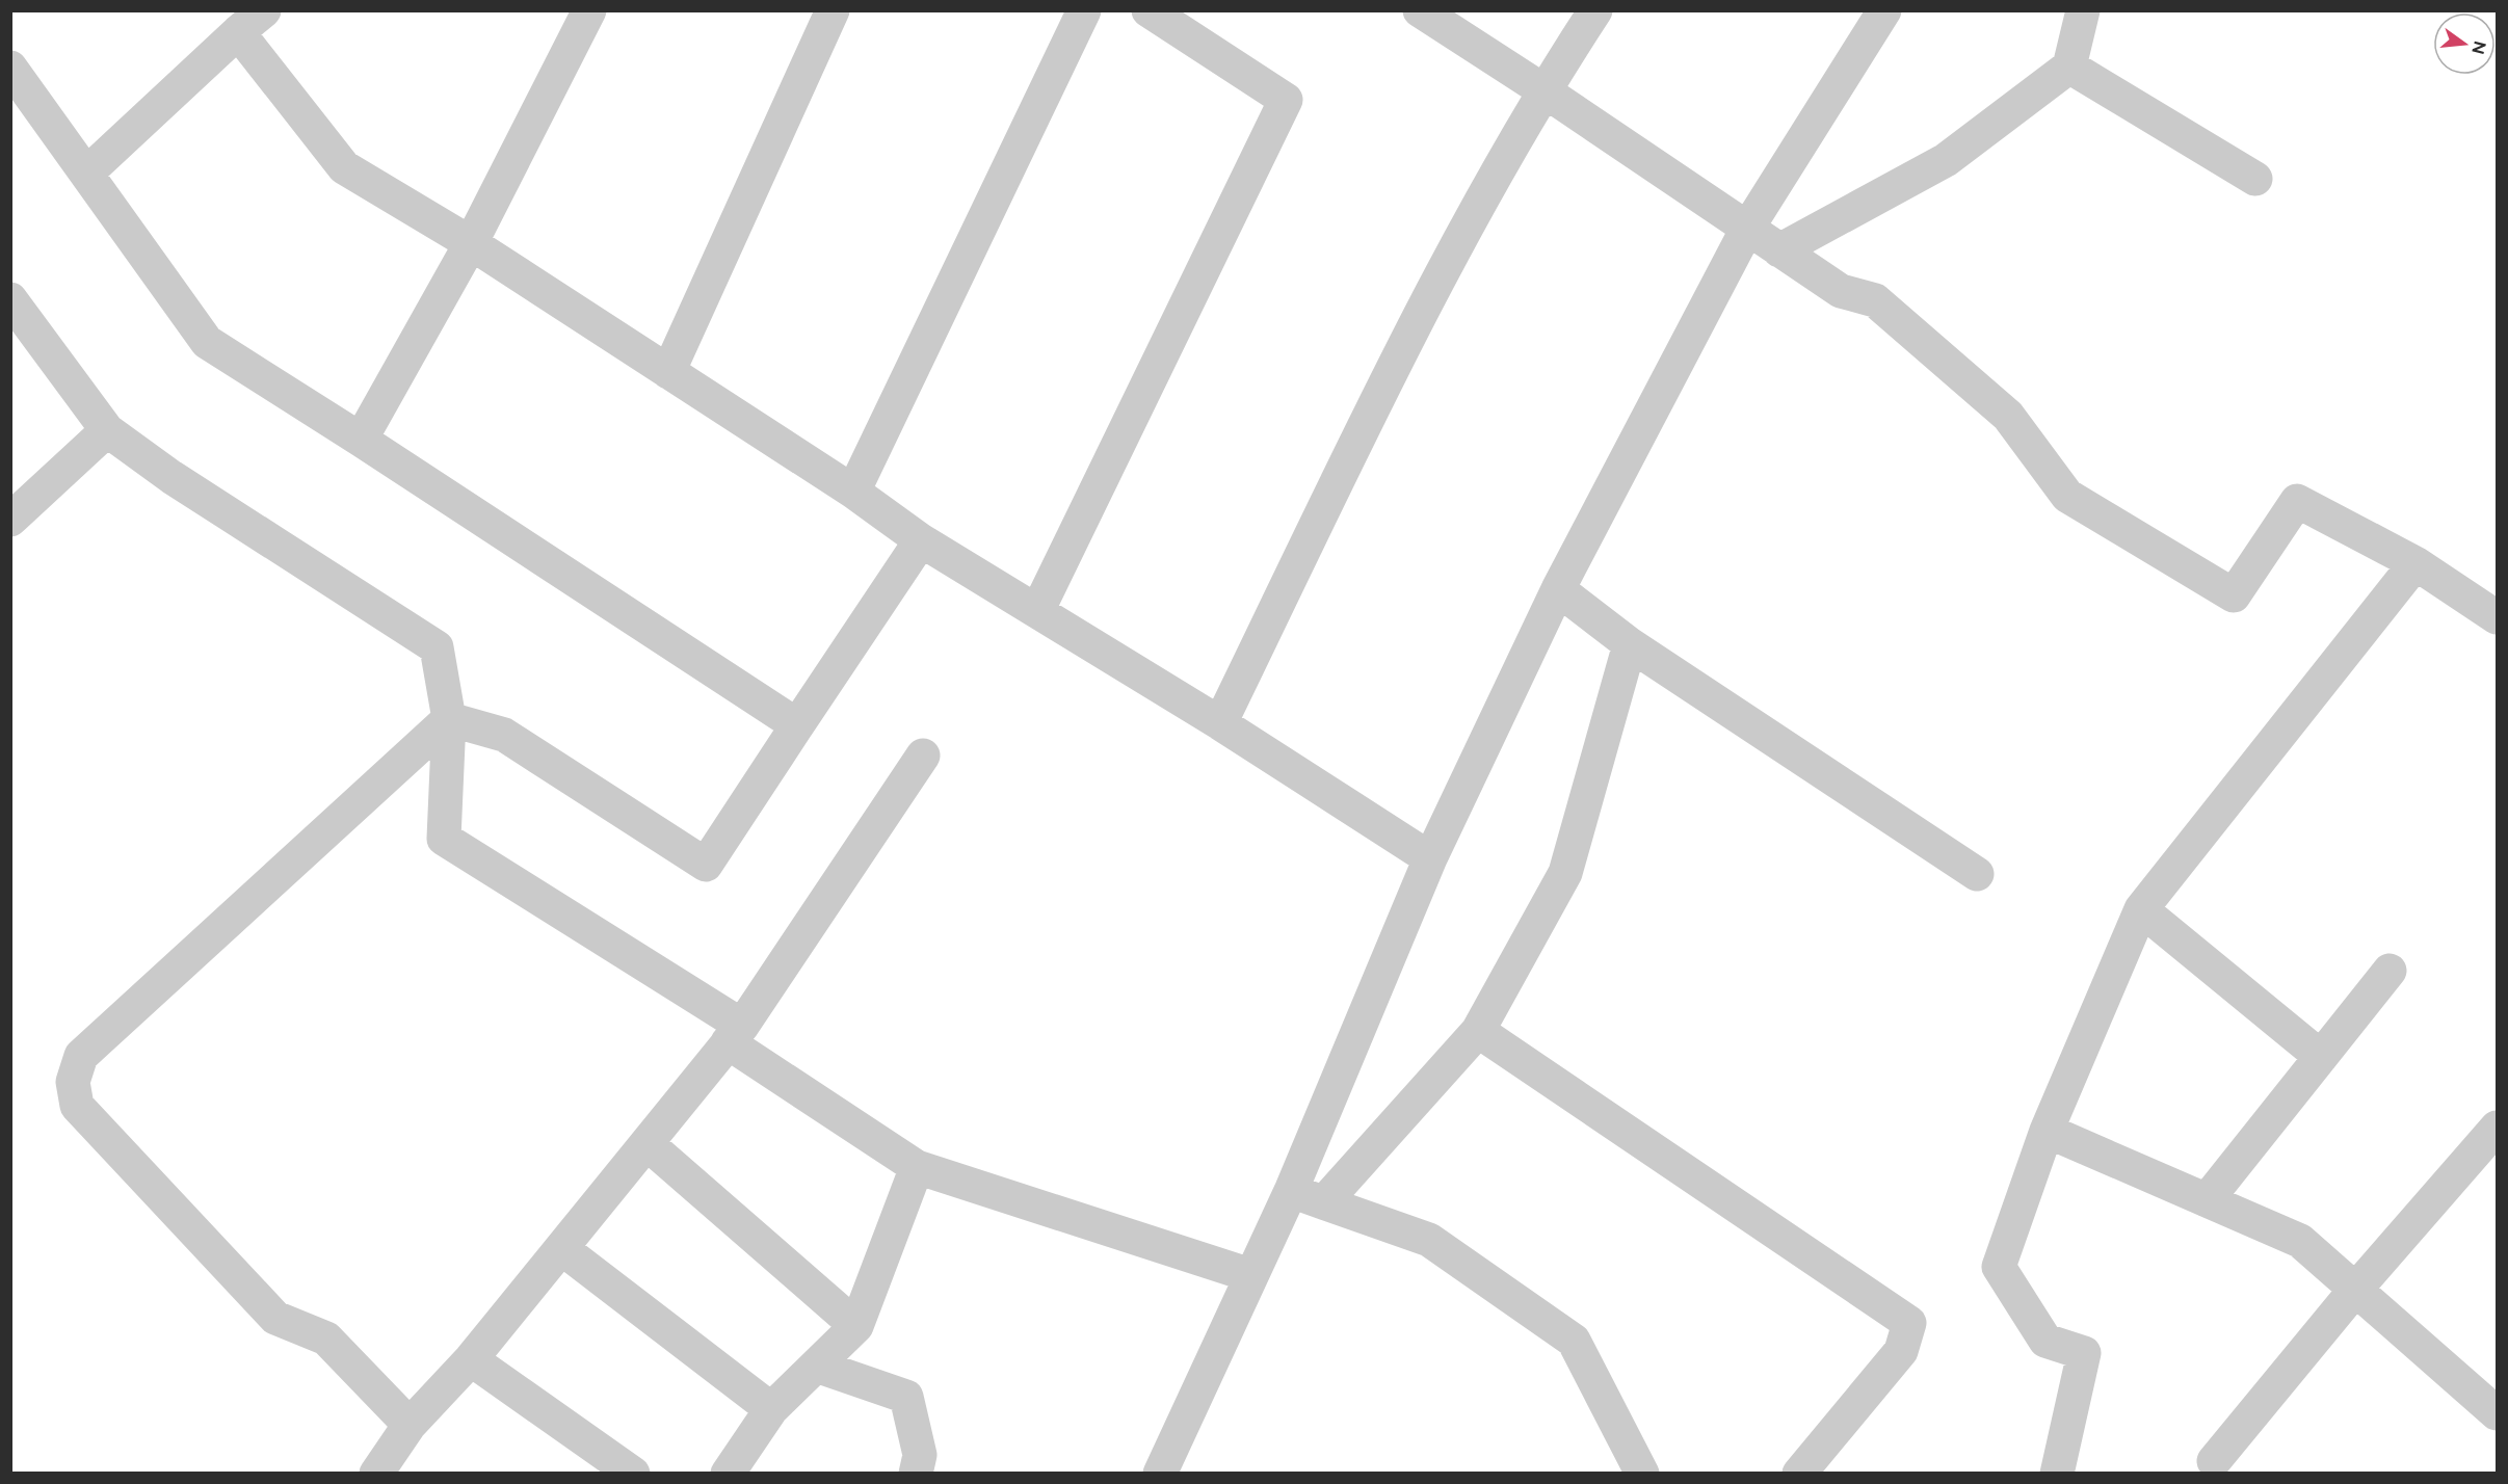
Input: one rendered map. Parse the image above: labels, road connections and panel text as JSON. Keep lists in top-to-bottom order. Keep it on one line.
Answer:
{"north":"right"}
